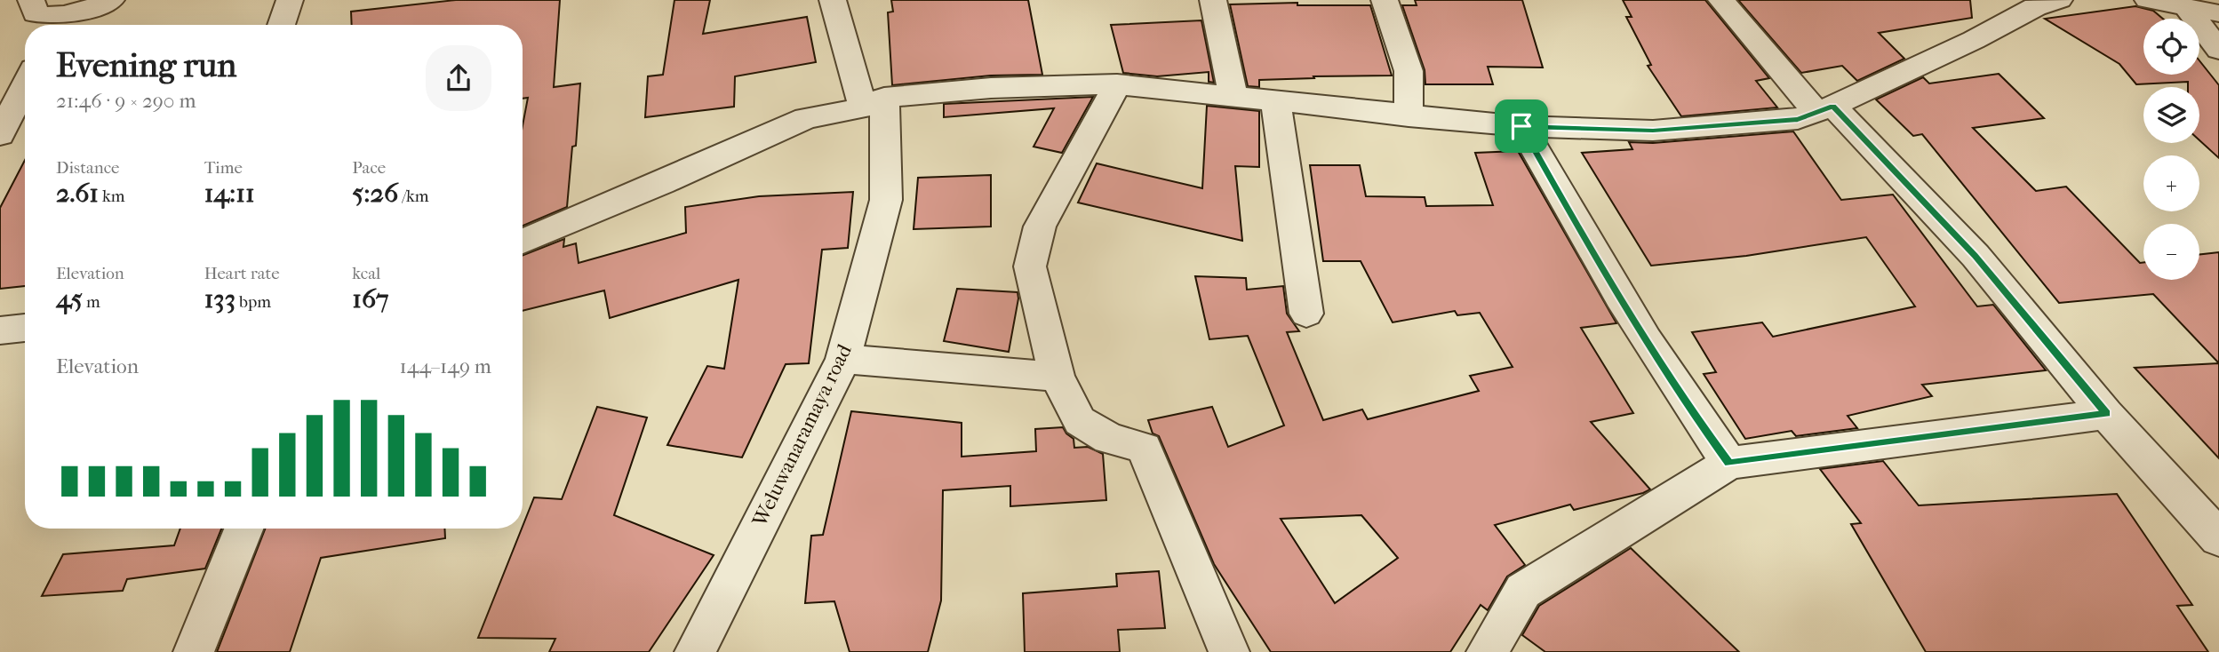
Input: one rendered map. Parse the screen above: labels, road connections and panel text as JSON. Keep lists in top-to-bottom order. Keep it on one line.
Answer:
{"streets":{"street":["Weluwanaramaya road"]},"page":{"map_buttons":["+","−"],"heading":["Evening run","21:46 · 9 × 290 m"],"stats":[["Distance","2.61 km"],["Time","14:11"],["Pace","5:26 /km"],["Elevation","45 m"],["Heart rate","133 bpm"],["kcal","167"]],"chart":["Elevation","144–149 m"]}}
